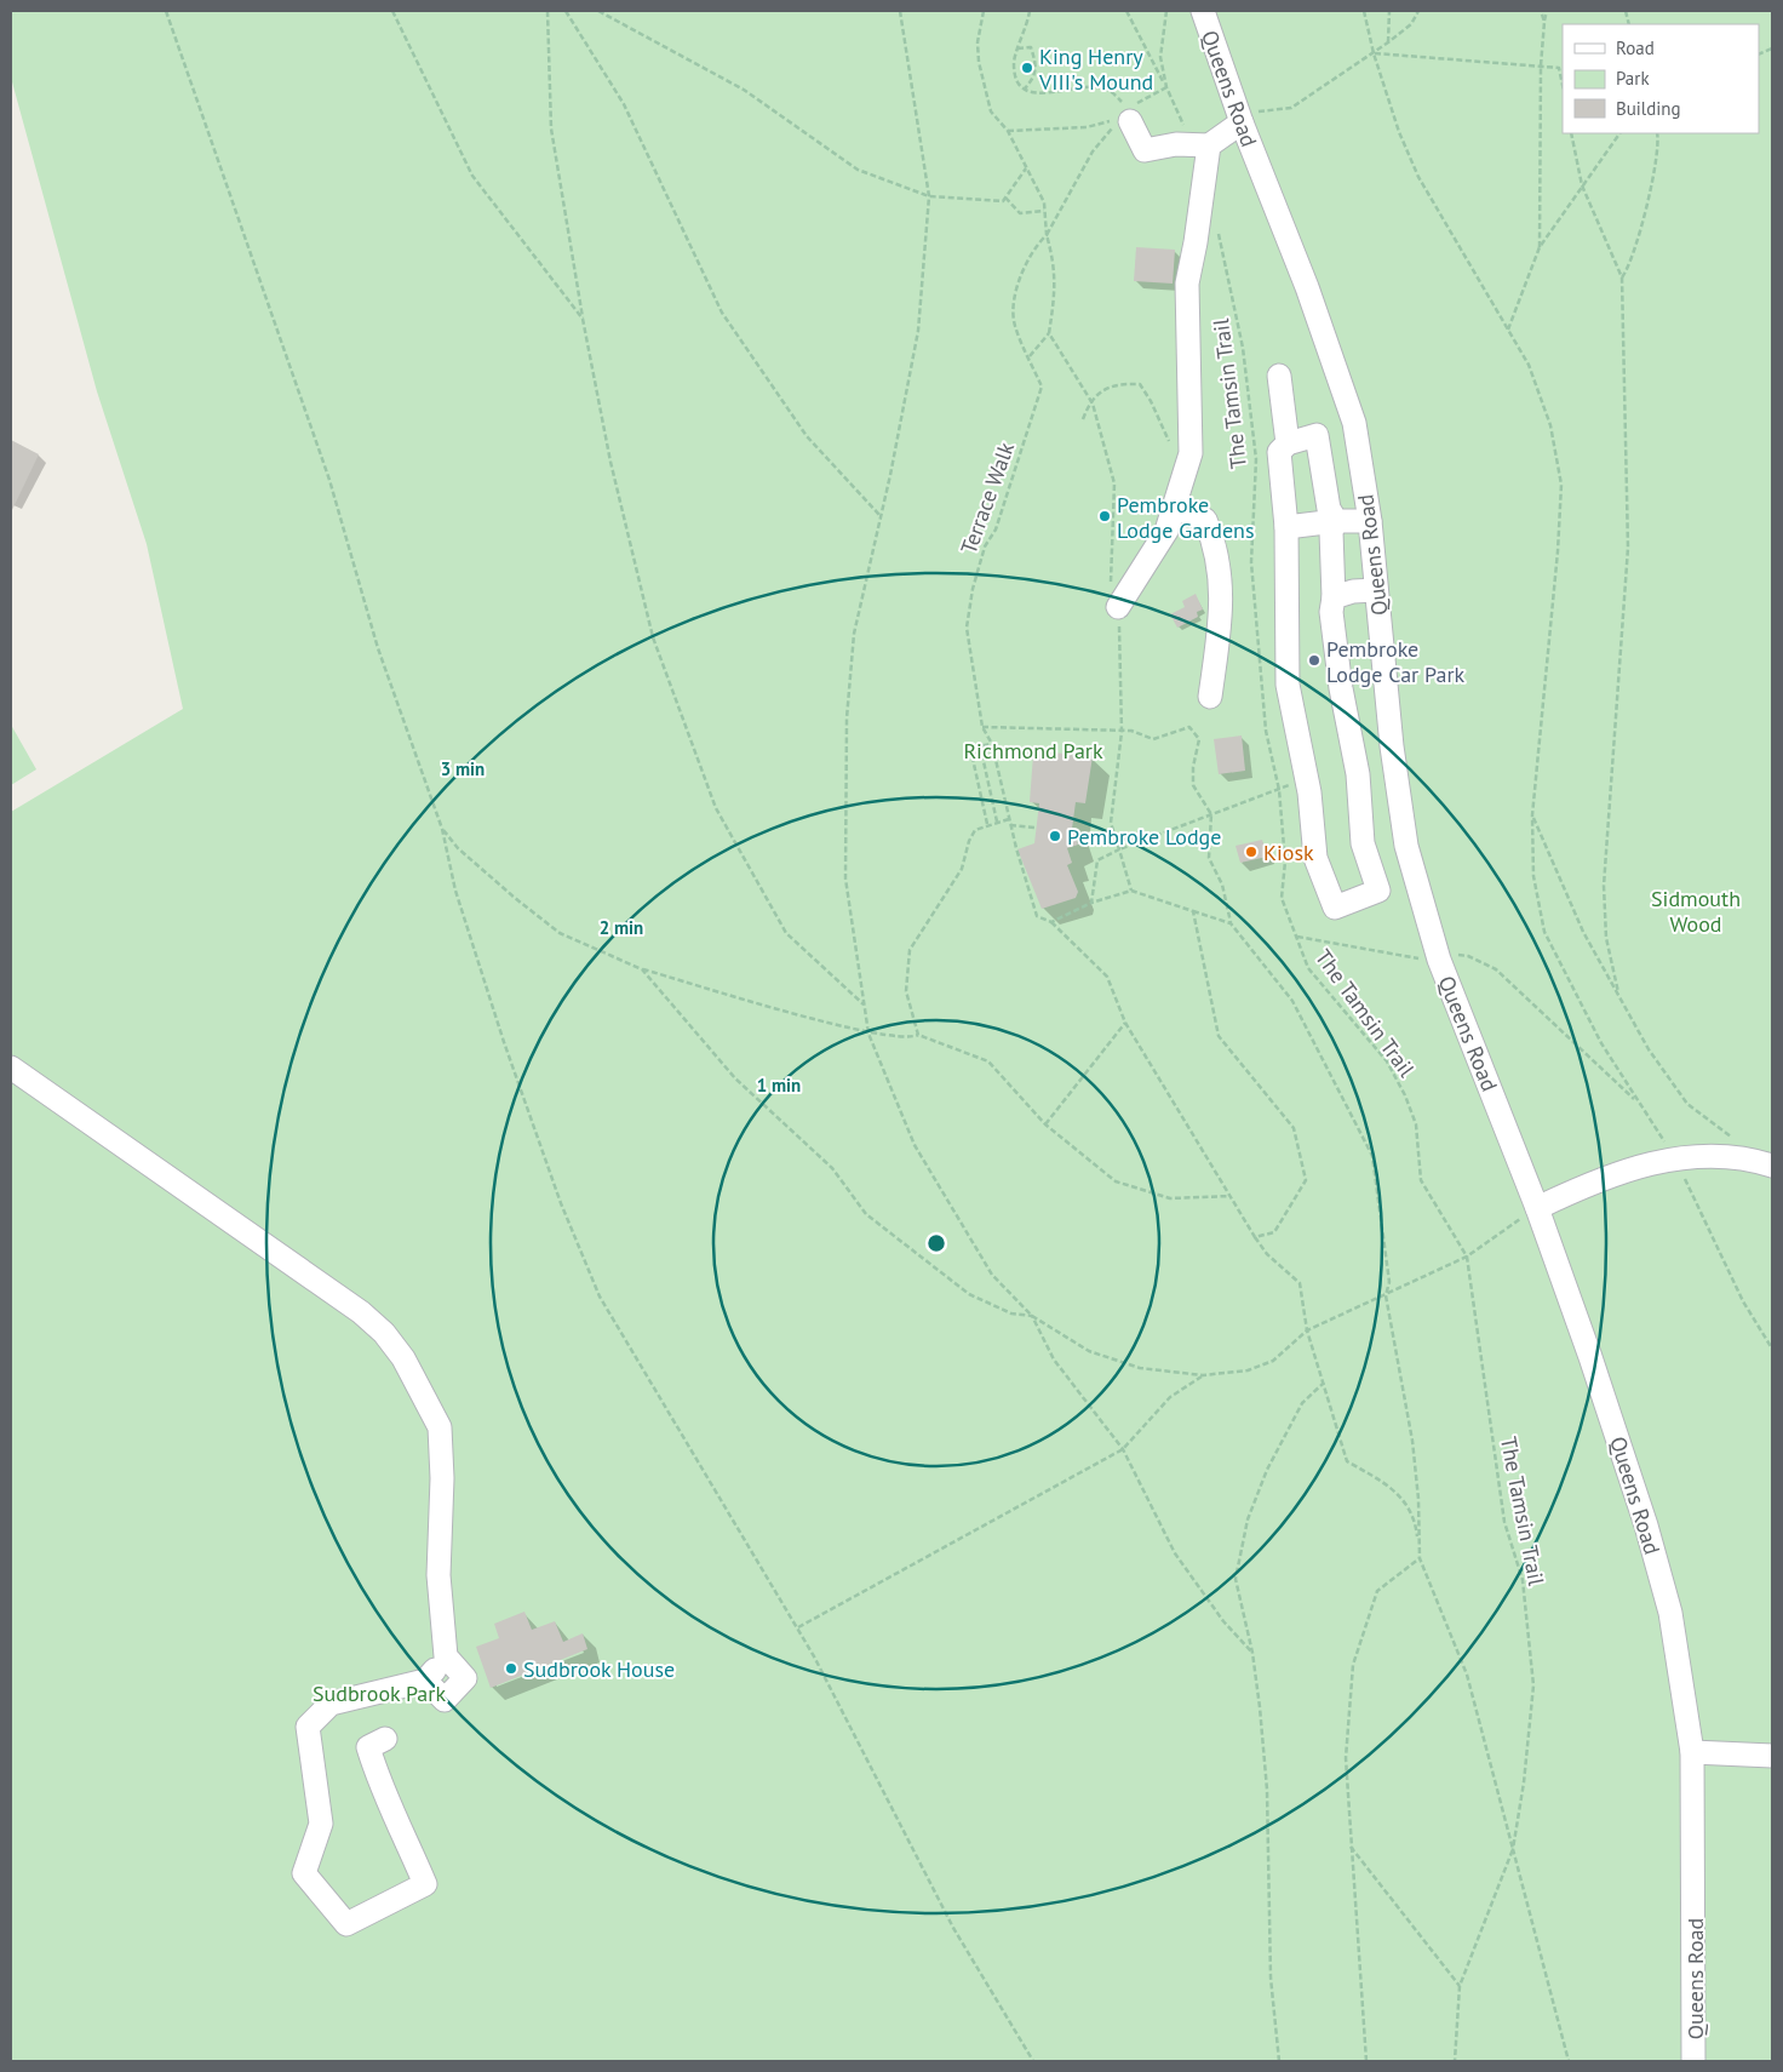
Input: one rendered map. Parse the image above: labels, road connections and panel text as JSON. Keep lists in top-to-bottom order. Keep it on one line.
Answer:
{"streets":{"street":["Queens Road"],"path":["The Tamsin Trail","Terrace Walk"]},"parks":["Richmond Park","Sidmouth Wood","Sudbrook Park"],"places":["King Henry VIII's Mound","Pembroke Lodge Gardens","Pembroke Lodge Car Park","Pembroke Lodge","Kiosk","Sudbrook House"],"legend":["Road","Park","Building"],"rings":["3 min","2 min","1 min"]}
